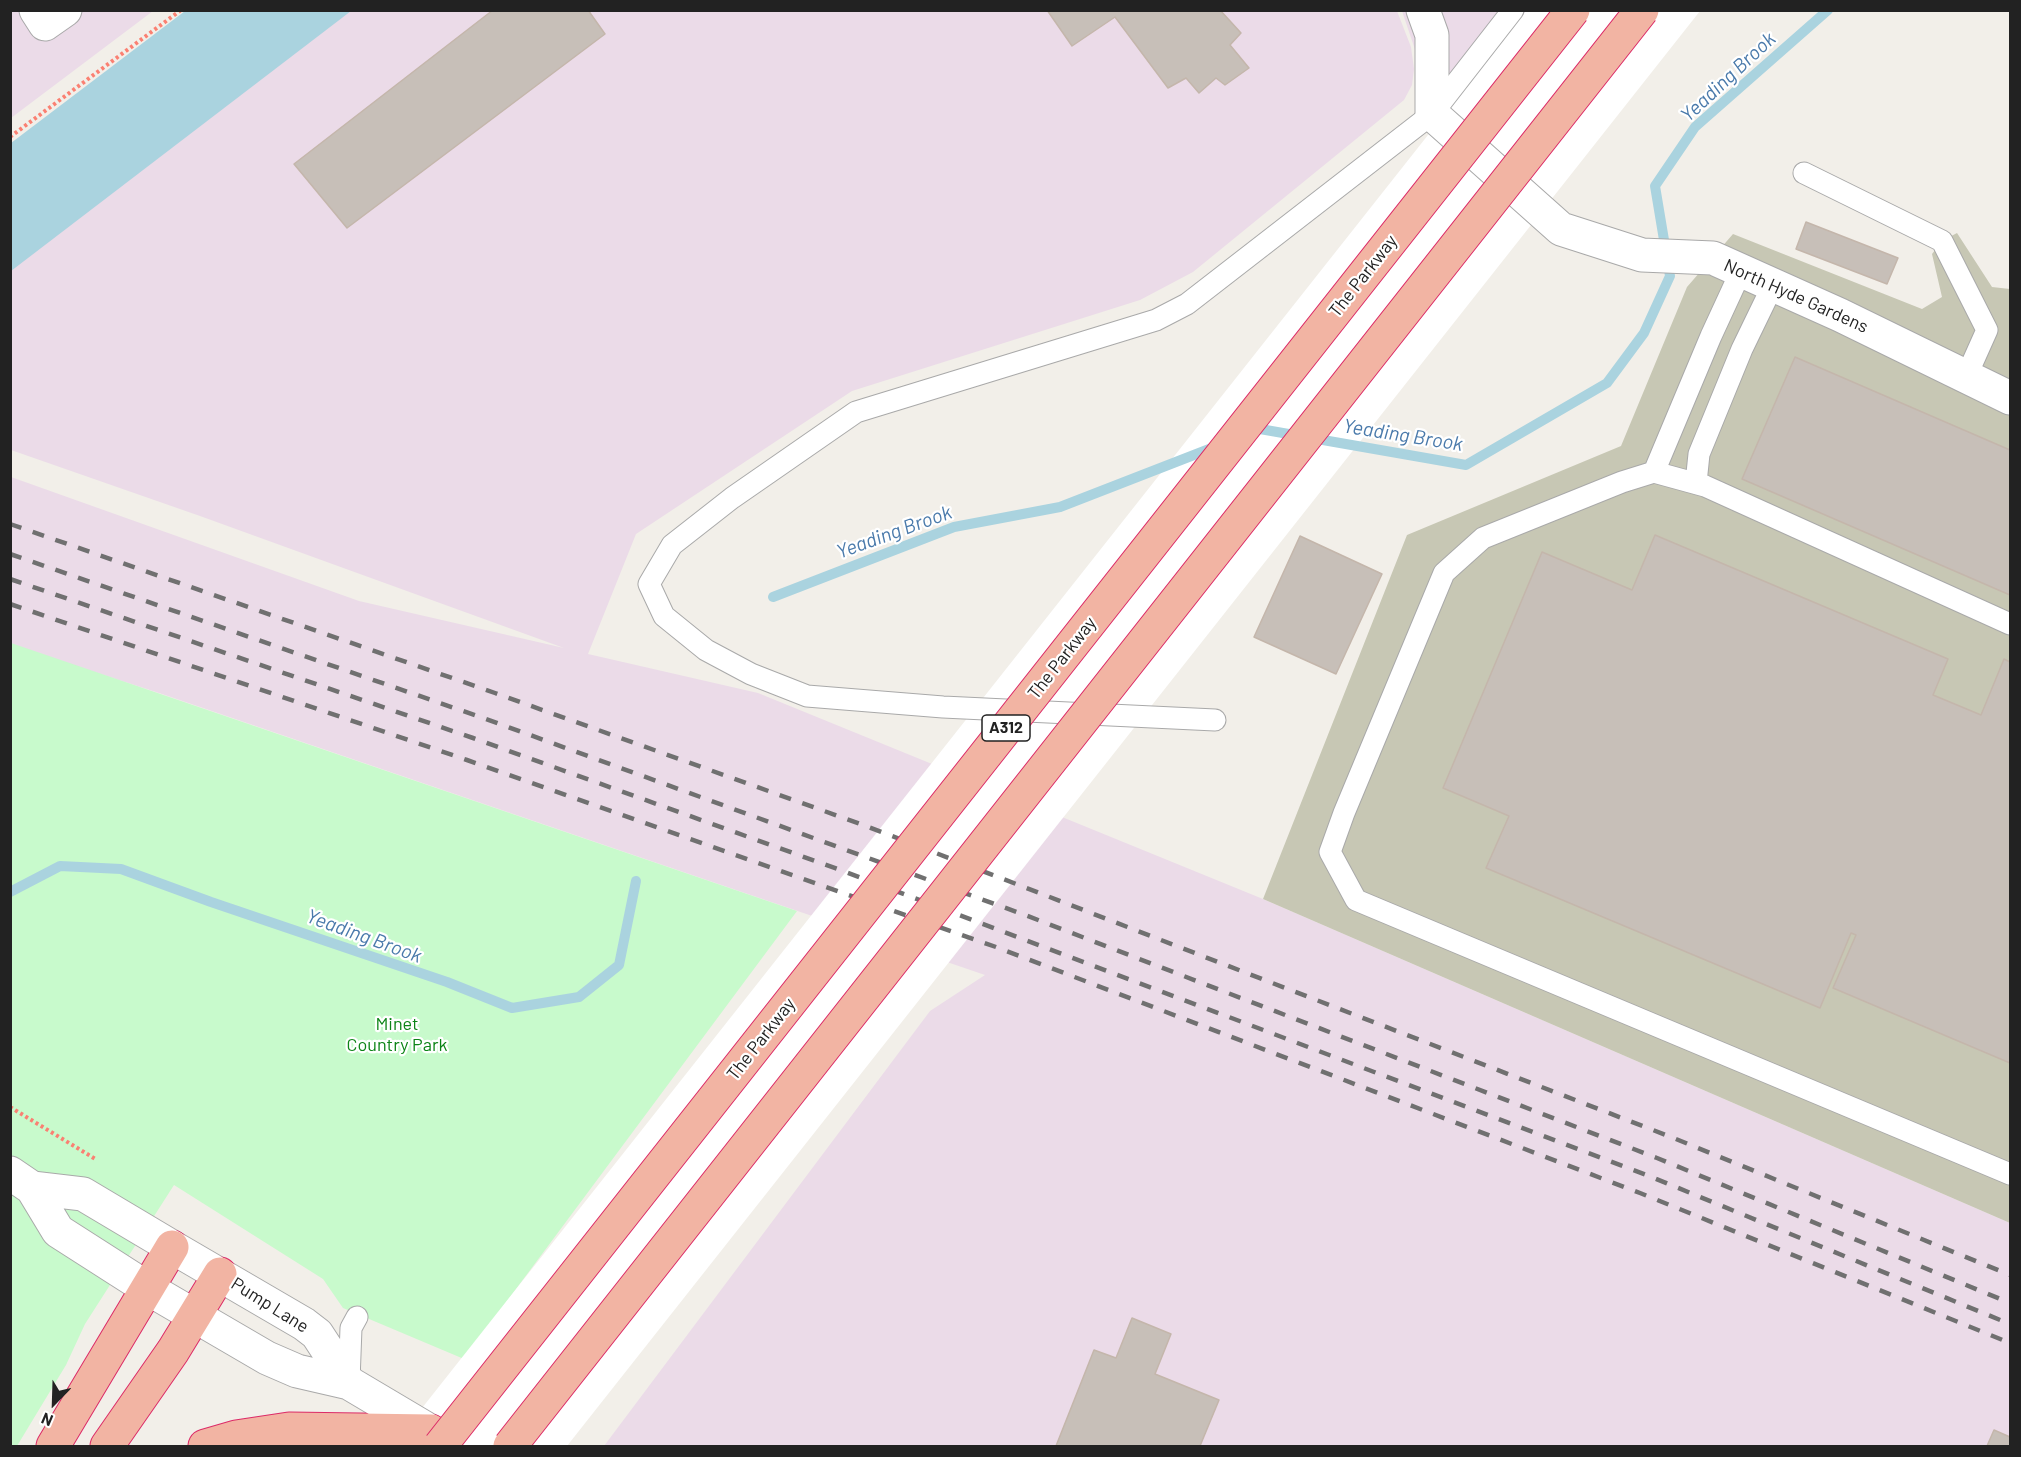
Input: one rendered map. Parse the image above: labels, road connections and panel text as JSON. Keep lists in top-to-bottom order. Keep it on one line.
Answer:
{"streets":{"highway":["The Parkway","A312"],"street":["North Hyde Gardens","Pump Lane"]},"crossings":[["The Parkway","Pump Lane"]],"water":["Yeading Brook"],"parks":["Minet Country Park"],"north":"bottom left"}
